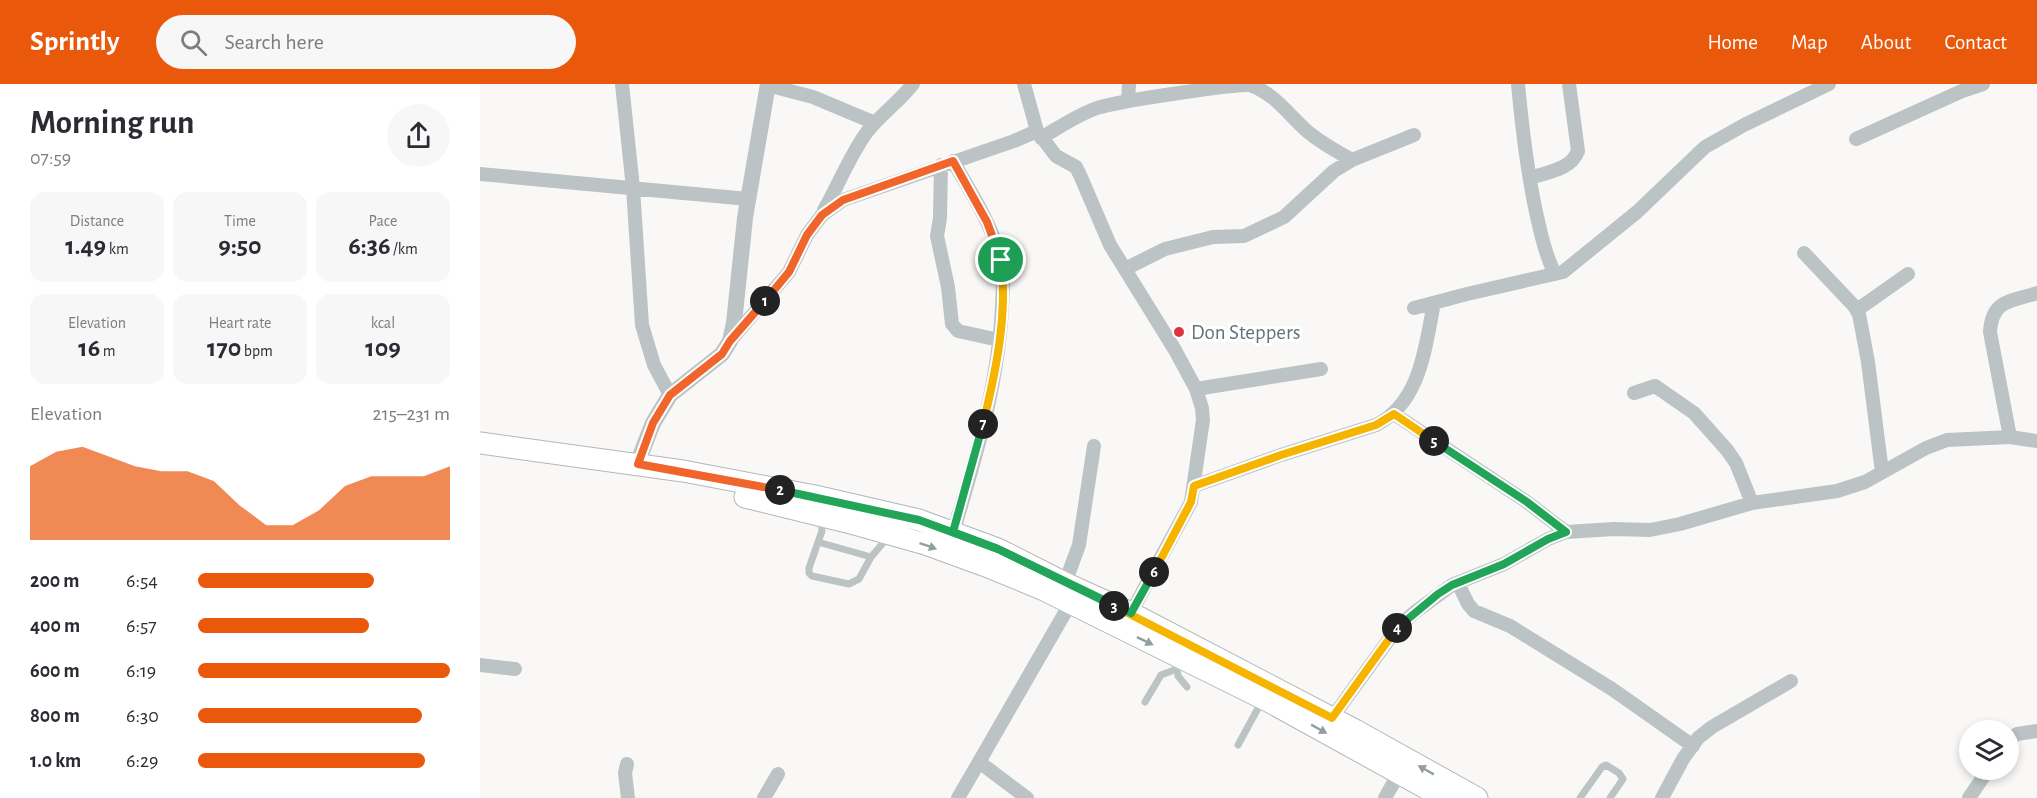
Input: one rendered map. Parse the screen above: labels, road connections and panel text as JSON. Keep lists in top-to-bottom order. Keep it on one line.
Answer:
{"places":["Don Steppers"],"page":{"header":"Sprintly","search":"Search here","nav":["Home","Map","About","Contact"],"heading":["Morning run","07:59"],"stats":[["Distance","1.49 km"],["Time","9:50"],["Pace","6:36 /km"],["Elevation","16 m"],["Heart rate","170 bpm"],["kcal","109"]],"pins":["1","7","5","2","6","3","4"],"chart":["Elevation","215–231 m"],"list":[{"name":"200 m","note":"6:54"},{"name":"400 m","note":"6:57"},{"name":"600 m","note":"6:19"},{"name":"800 m","note":"6:30"},{"name":"1.0 km","note":"6:29"}]}}
